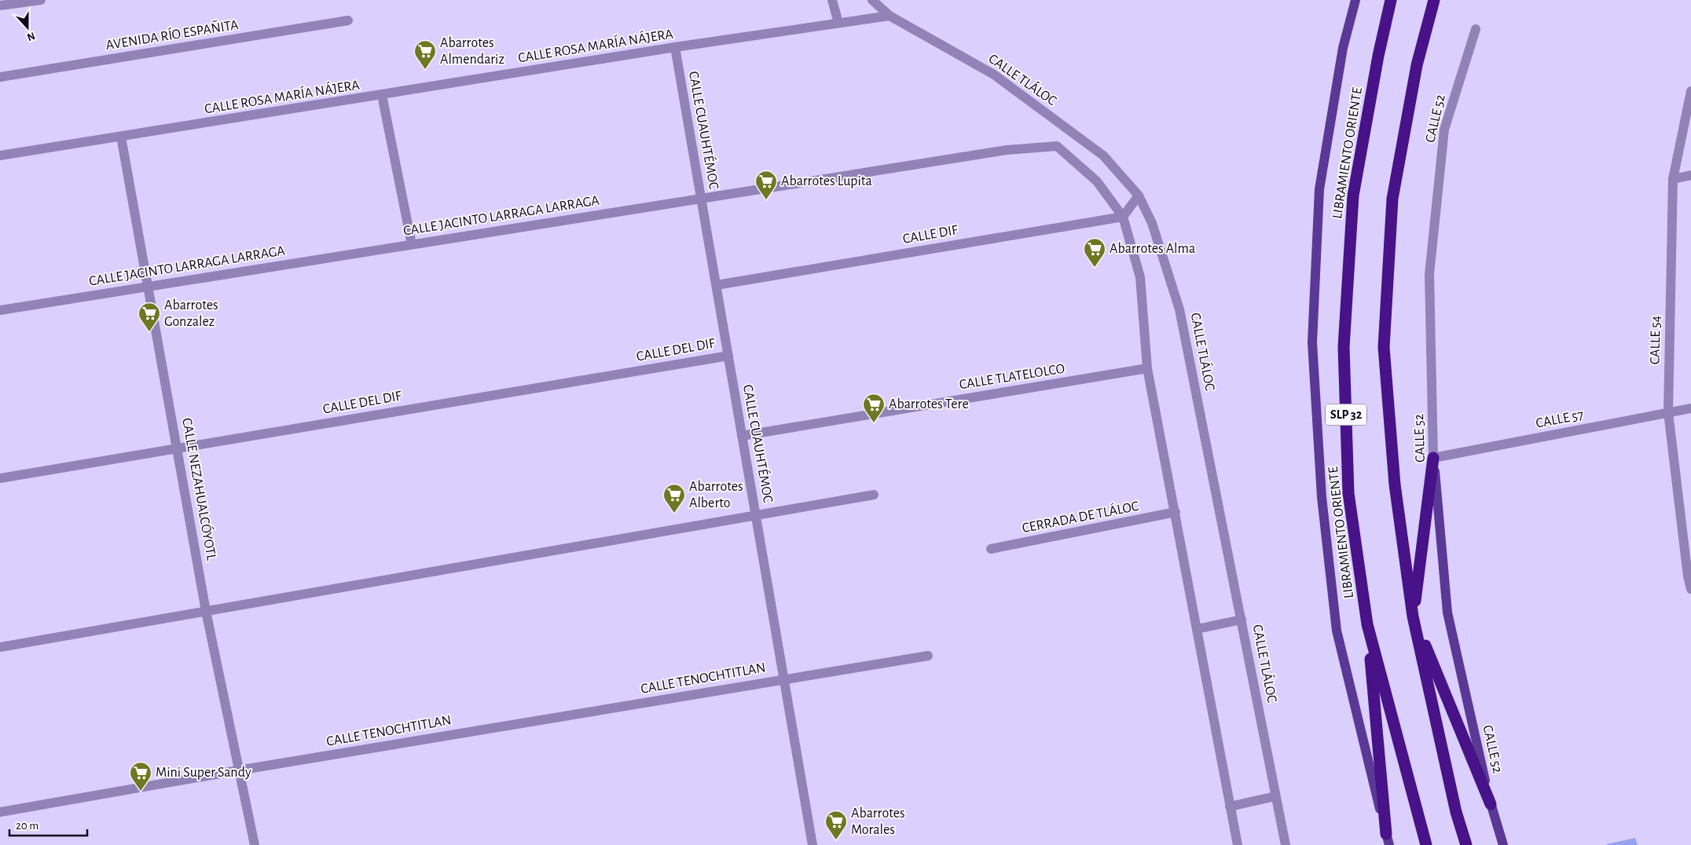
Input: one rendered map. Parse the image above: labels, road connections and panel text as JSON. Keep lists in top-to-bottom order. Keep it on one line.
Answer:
{"streets":{"highway":["LIBRAMIENTO ORIENTE","SLP 32"],"main road":["CALLE 52"],"street":["AVENIDA RÍO ESPAÑITA","CALLE ROSA MARÍA NÁJERA","CALLE TLÁLOC","CALLE CUAUHTÉMOC","CALLE JACINTO LARRAGA LARRAGA","CALLE DIF","CALLE 54","CALLE DEL DIF","CALLE TLATELOLCO","CALLE 57","CALLE NEZAHUALCÓYOTL","CERRADA DE TLÁLOC","CALLE TENOCHTITLAN"]},"crossings":[["CALLE ROSA MARÍA NÁJERA","CALLE TLÁLOC"],["CALLE ROSA MARÍA NÁJERA","CALLE CUAUHTÉMOC"],["CALLE ROSA MARÍA NÁJERA","CALLE NEZAHUALCÓYOTL"],["CALLE 52","CALLE 57"],["CALLE CUAUHTÉMOC","CALLE JACINTO LARRAGA LARRAGA"],["CALLE CUAUHTÉMOC","CALLE DIF"],["CALLE CUAUHTÉMOC","CALLE DEL DIF"],["CALLE CUAUHTÉMOC","CALLE TLATELOLCO"],["CALLE CUAUHTÉMOC","CALLE TENOCHTITLAN"],["CALLE JACINTO LARRAGA LARRAGA","CALLE DIF"],["CALLE JACINTO LARRAGA LARRAGA","CALLE NEZAHUALCÓYOTL"],["CALLE 54","CALLE 57"],["CALLE DEL DIF","CALLE NEZAHUALCÓYOTL"],["CALLE NEZAHUALCÓYOTL","CALLE TENOCHTITLAN"]],"places":{"supermarket":["Abarrotes Almendariz","Abarrotes Lupita","Abarrotes Alma","Abarrotes Gonzalez","Abarrotes Tere","Abarrotes Alberto","Mini Super Sandy","Abarrotes Morales"]},"scale_bar":"20 m","north":"bottom"}
